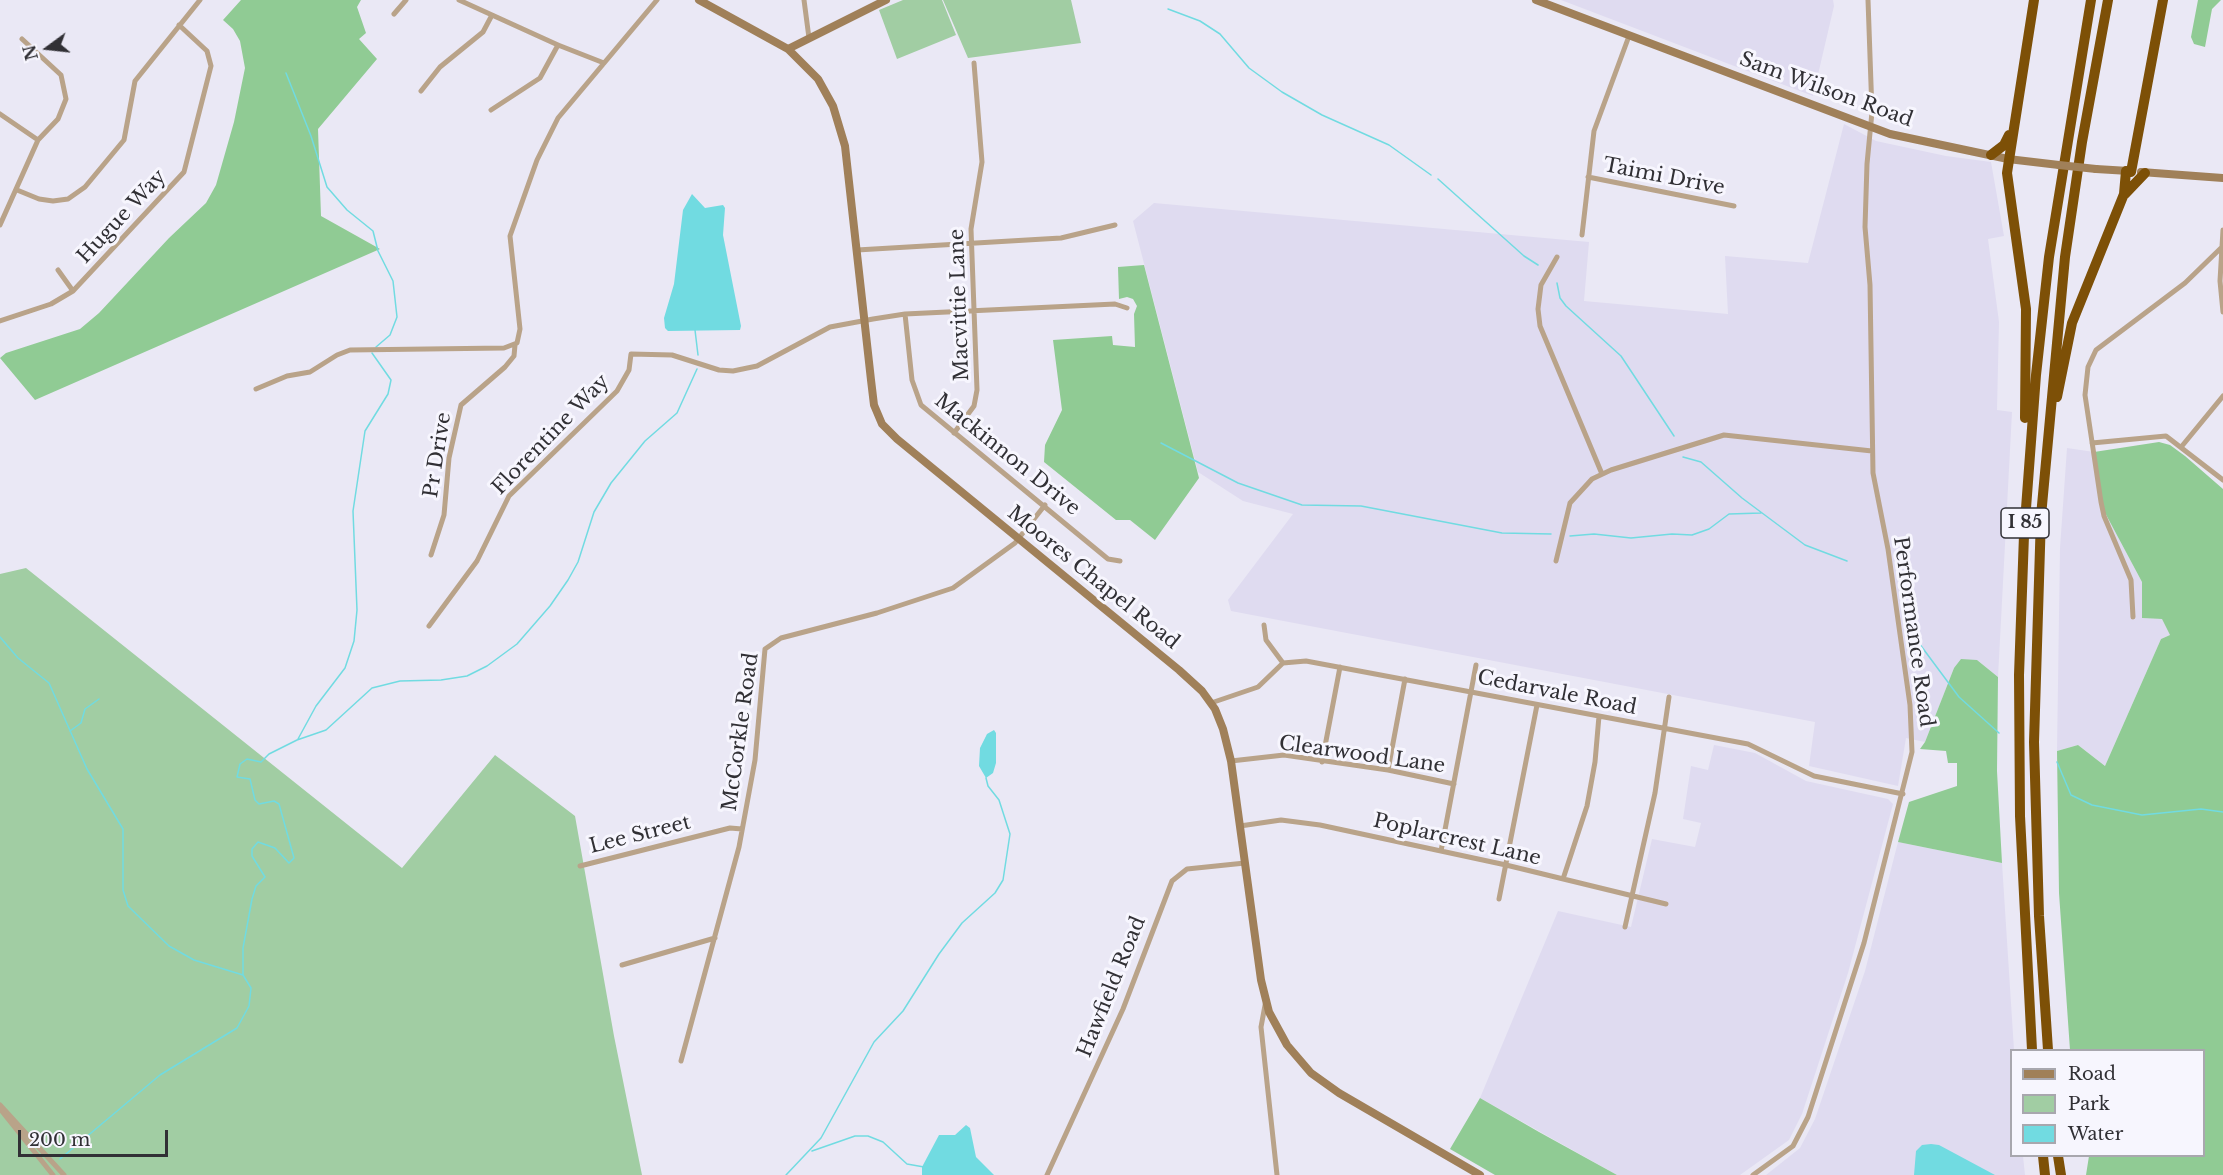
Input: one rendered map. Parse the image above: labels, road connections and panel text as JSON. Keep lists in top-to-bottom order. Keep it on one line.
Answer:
{"streets":{"highway":["I 85"],"main road":["Sam Wilson Road","Moores Chapel Road"],"street":["Taimi Drive","Hugue Way","Macvittie Lane","Florentine Way","Pr Drive","Mackinnon Drive","Performance Road","Cedarvale Road","McCorkle Road","Clearwood Lane","Lee Street","Poplarcrest Lane","Hawfield Road"]},"crossings":[["Sam Wilson Road","Performance Road"],["Macvittie Lane","Mackinnon Drive"],["Florentine Way","Moores Chapel Road"],["Mackinnon Drive","McCorkle Road"],["Moores Chapel Road","McCorkle Road"],["Moores Chapel Road","Clearwood Lane"],["Moores Chapel Road","Poplarcrest Lane"],["Moores Chapel Road","Hawfield Road"],["Performance Road","Cedarvale Road"],["McCorkle Road","Lee Street"]],"legend":["Road","Park","Water"],"scale_bar":"200 m","north":"left"}
